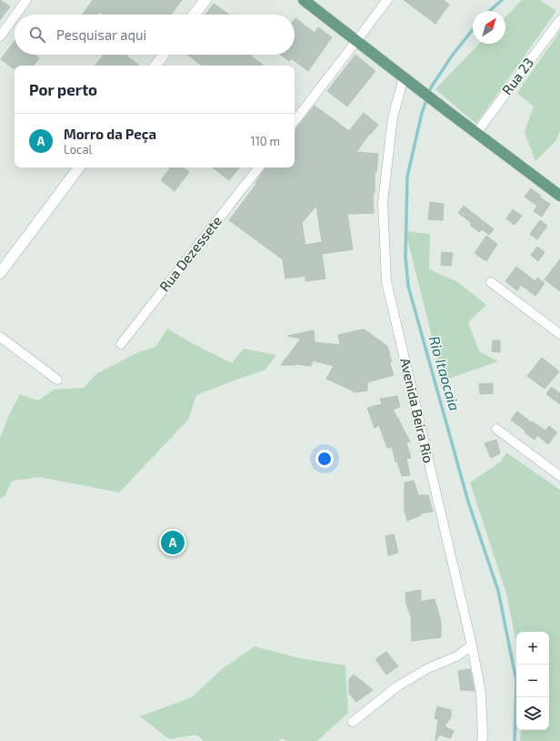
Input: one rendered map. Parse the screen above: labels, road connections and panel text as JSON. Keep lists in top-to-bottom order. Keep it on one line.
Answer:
{"streets":{"street":["Rua 23","Rua Dezessete","Avenida Beira Rio"]},"water":["Rio Itaocaia"],"north":"top right","page":{"search":"Pesquisar aqui","heading":"Por perto","list":[{"mark":"A","name":"Morro da Peça","note":"Local","value":"110 m"}],"pins":"A","map_buttons":["+","−"]}}
